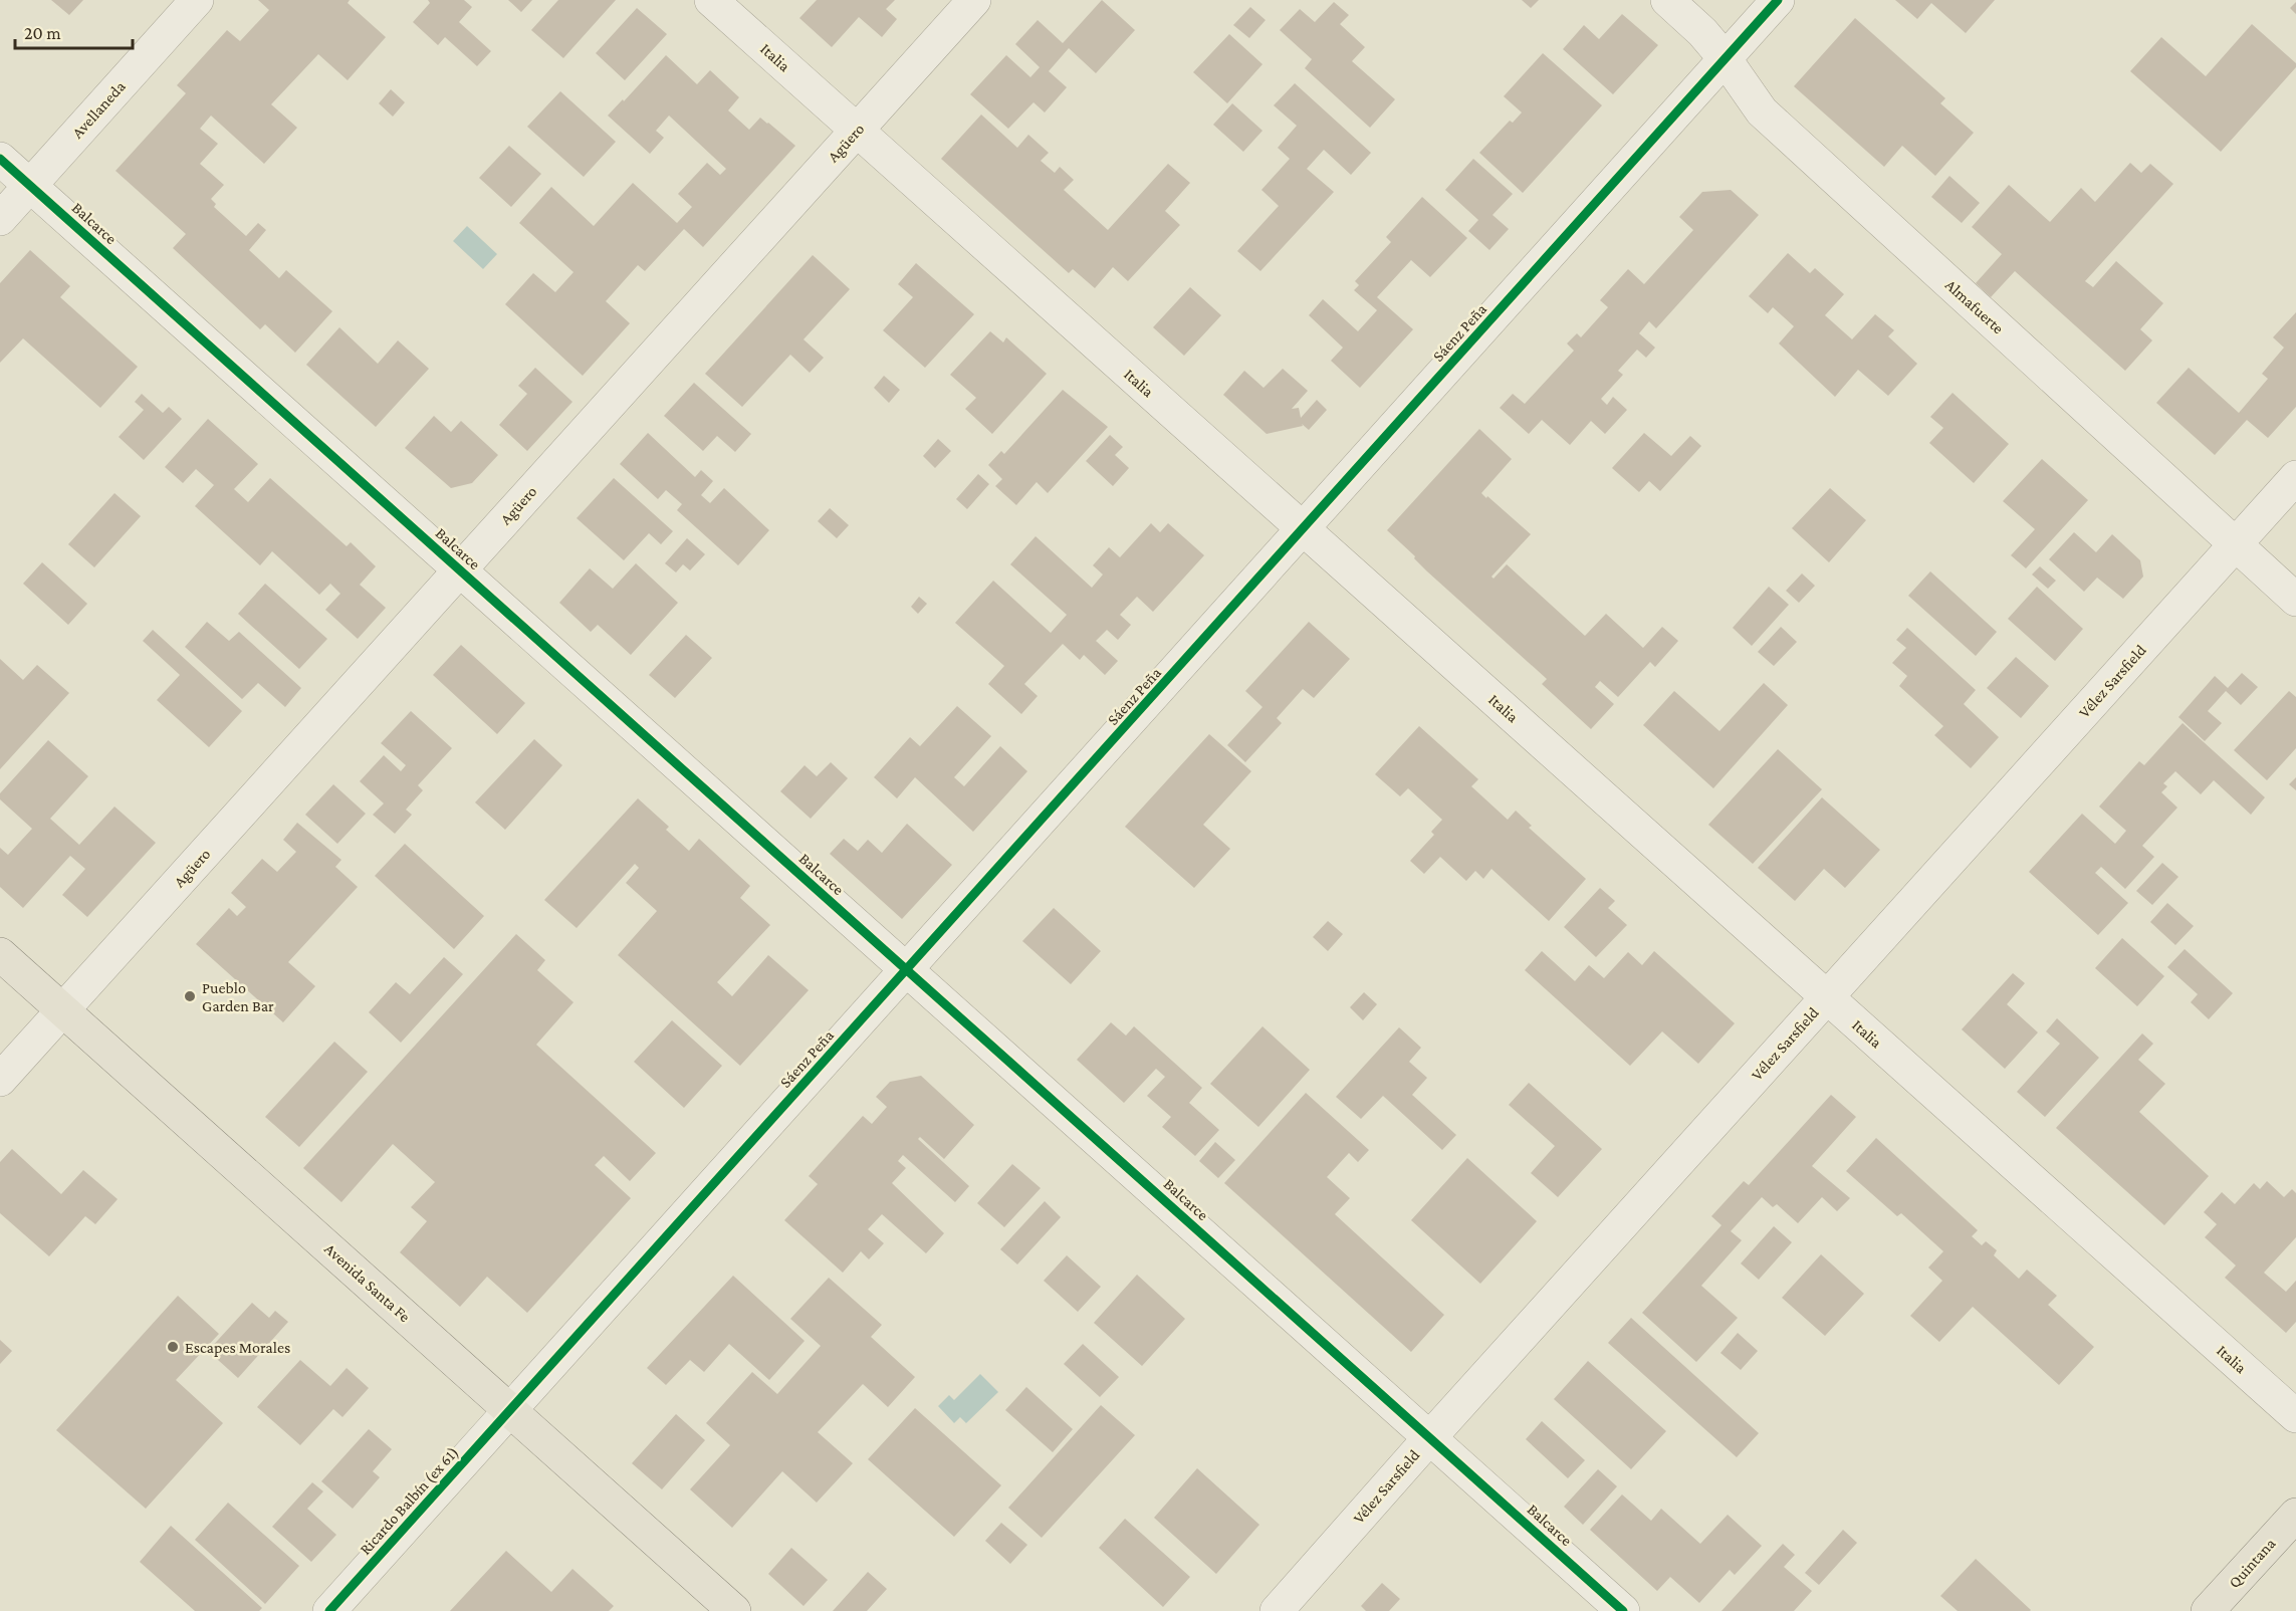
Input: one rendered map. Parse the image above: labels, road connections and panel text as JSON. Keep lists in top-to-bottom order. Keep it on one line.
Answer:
{"streets":{"main road":["Avenida Santa Fe","Quintana"],"street":["Italia","Avellaneda","Agüero","Balcarce","Almafuerte","Sáenz Peña","Vélez Sarsfield","Ricardo Balbín (ex 61)"]},"crossings":[["Italia","Agüero"],["Italia","Sáenz Peña"],["Italia","Vélez Sarsfield"],["Avellaneda","Balcarce"],["Agüero","Balcarce"],["Agüero","Avenida Santa Fe"],["Balcarce","Sáenz Peña"],["Balcarce","Vélez Sarsfield"],["Almafuerte","Sáenz Peña"],["Almafuerte","Vélez Sarsfield"],["Sáenz Peña","Avenida Santa Fe"],["Sáenz Peña","Ricardo Balbín (ex 61)"],["Avenida Santa Fe","Ricardo Balbín (ex 61)"]],"places":["Pueblo Garden Bar","Escapes Morales"],"scale_bar":"20 m"}
